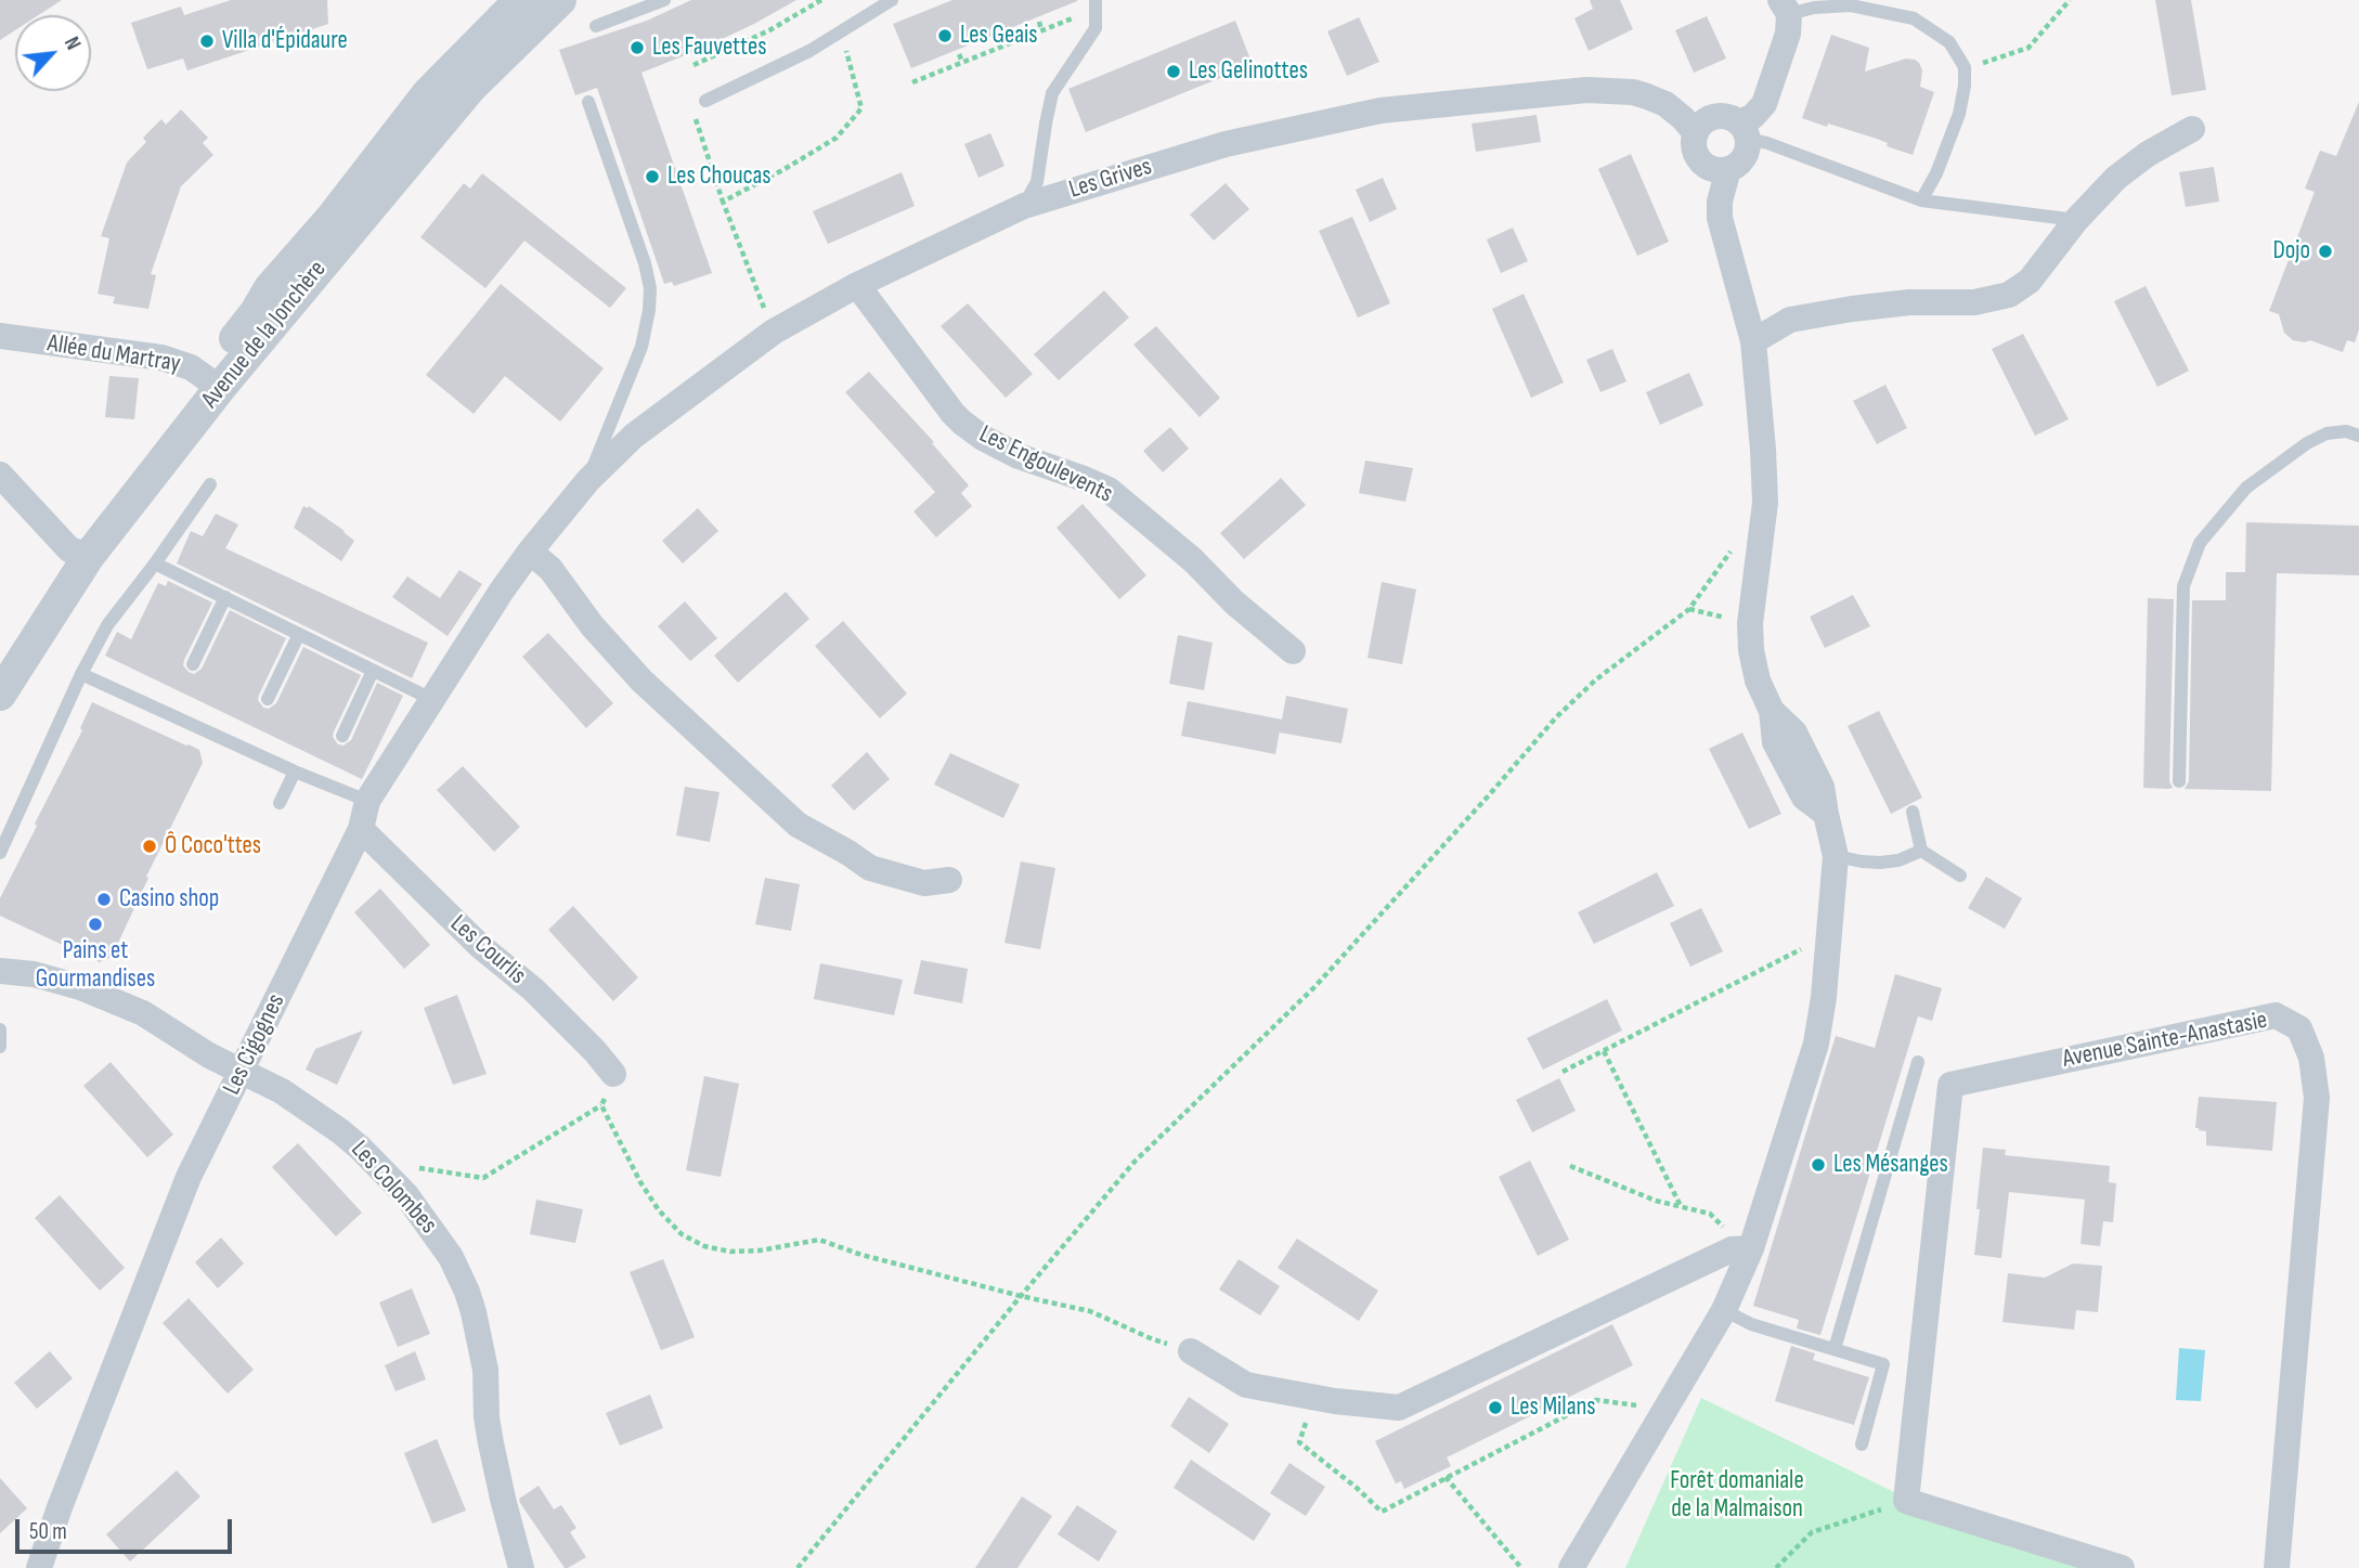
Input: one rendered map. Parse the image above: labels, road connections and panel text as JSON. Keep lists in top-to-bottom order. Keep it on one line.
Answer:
{"streets":{"street":["Les Grives","Avenue de la Jonchère","Allée du Martray","Les Engoulevents","Les Courlis","Avenue Sainte-Anastasie","Les Cigognes","Les Colombes"]},"crossings":[["Les Grives","Les Engoulevents"],["Les Grives","Les Cigognes"],["Avenue de la Jonchère","Allée du Martray"],["Les Courlis","Les Cigognes"],["Les Cigognes","Les Colombes"]],"parks":["Forêt domaniale de la Malmaison"],"places":["Les Geais","Villa d'Épidaure","Les Fauvettes","Les Gelinottes","Les Choucas","Dojo","Ô Coco'ttes","Casino shop","Pains et Gourmandises","Les Mésanges","Les Milans"],"scale_bar":"50 m","north":"top right"}
